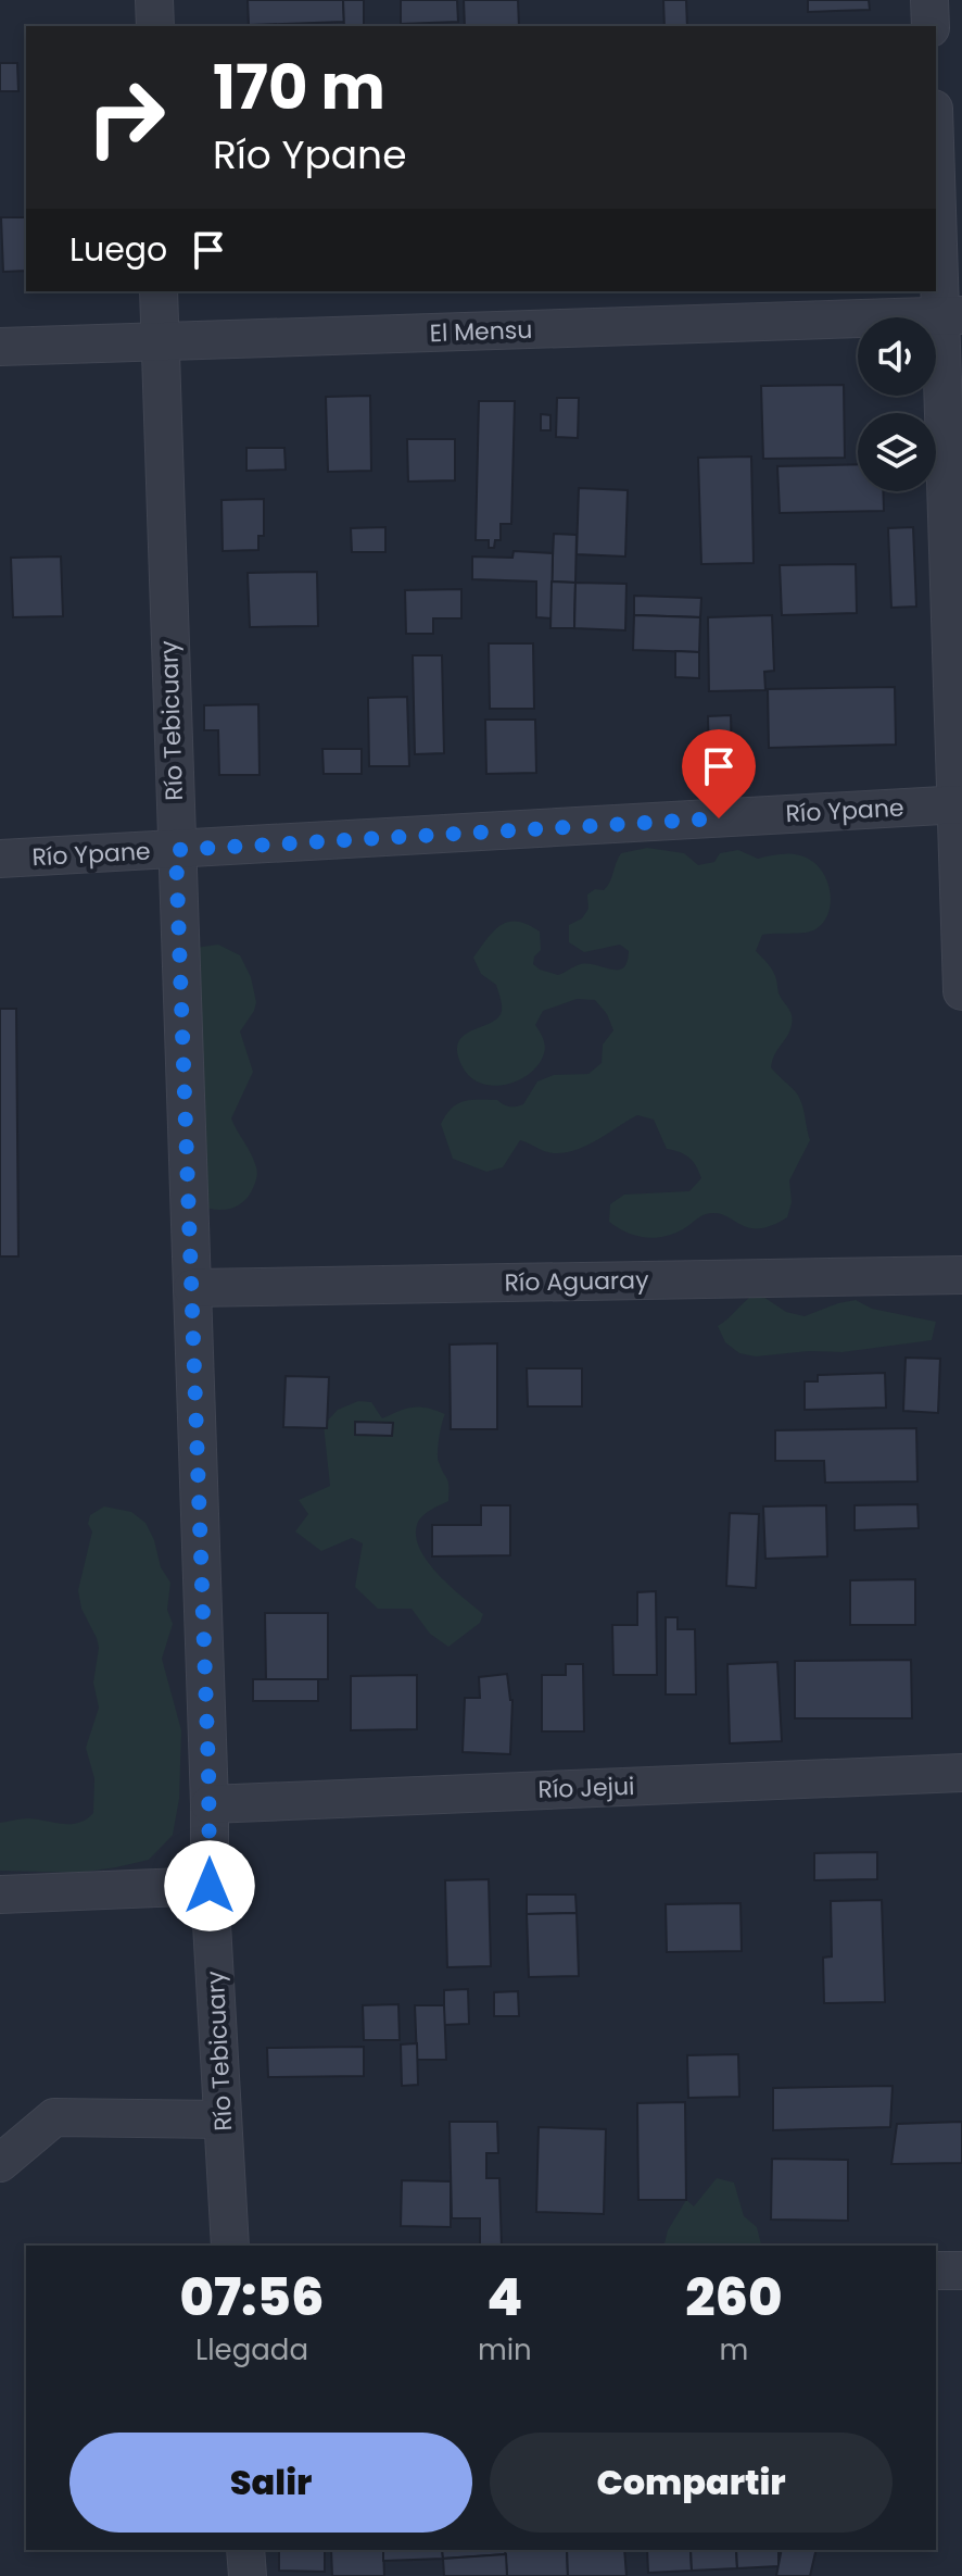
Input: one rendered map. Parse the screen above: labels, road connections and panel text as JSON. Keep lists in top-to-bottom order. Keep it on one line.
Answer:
{"streets":{"street":["El Mensu","Río Tebicuary","Río Ypane","Río Aguaray","Río Jejui"]},"crossings":[["El Mensu","Río Tebicuary"],["Río Tebicuary","Río Ypane"],["Río Tebicuary","Río Aguaray"],["Río Tebicuary","Río Jejui"]],"page":{"turn":["170 m","Río Ypane"],"then":"Luego","eta":["07:56","Llegada","4","min","260","m"],"buttons":["Salir","Compartir"]}}
